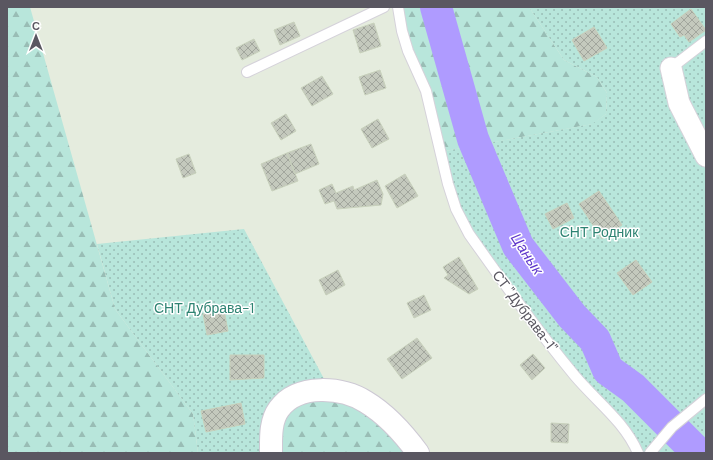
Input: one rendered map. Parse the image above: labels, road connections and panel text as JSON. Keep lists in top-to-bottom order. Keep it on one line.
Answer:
{"streets":{"lane":["СТ \"Дубрава-1\""]},"water":["Цанык"],"parks":["СНТ Родник","СНТ Дубрава-1"],"north":"top"}
